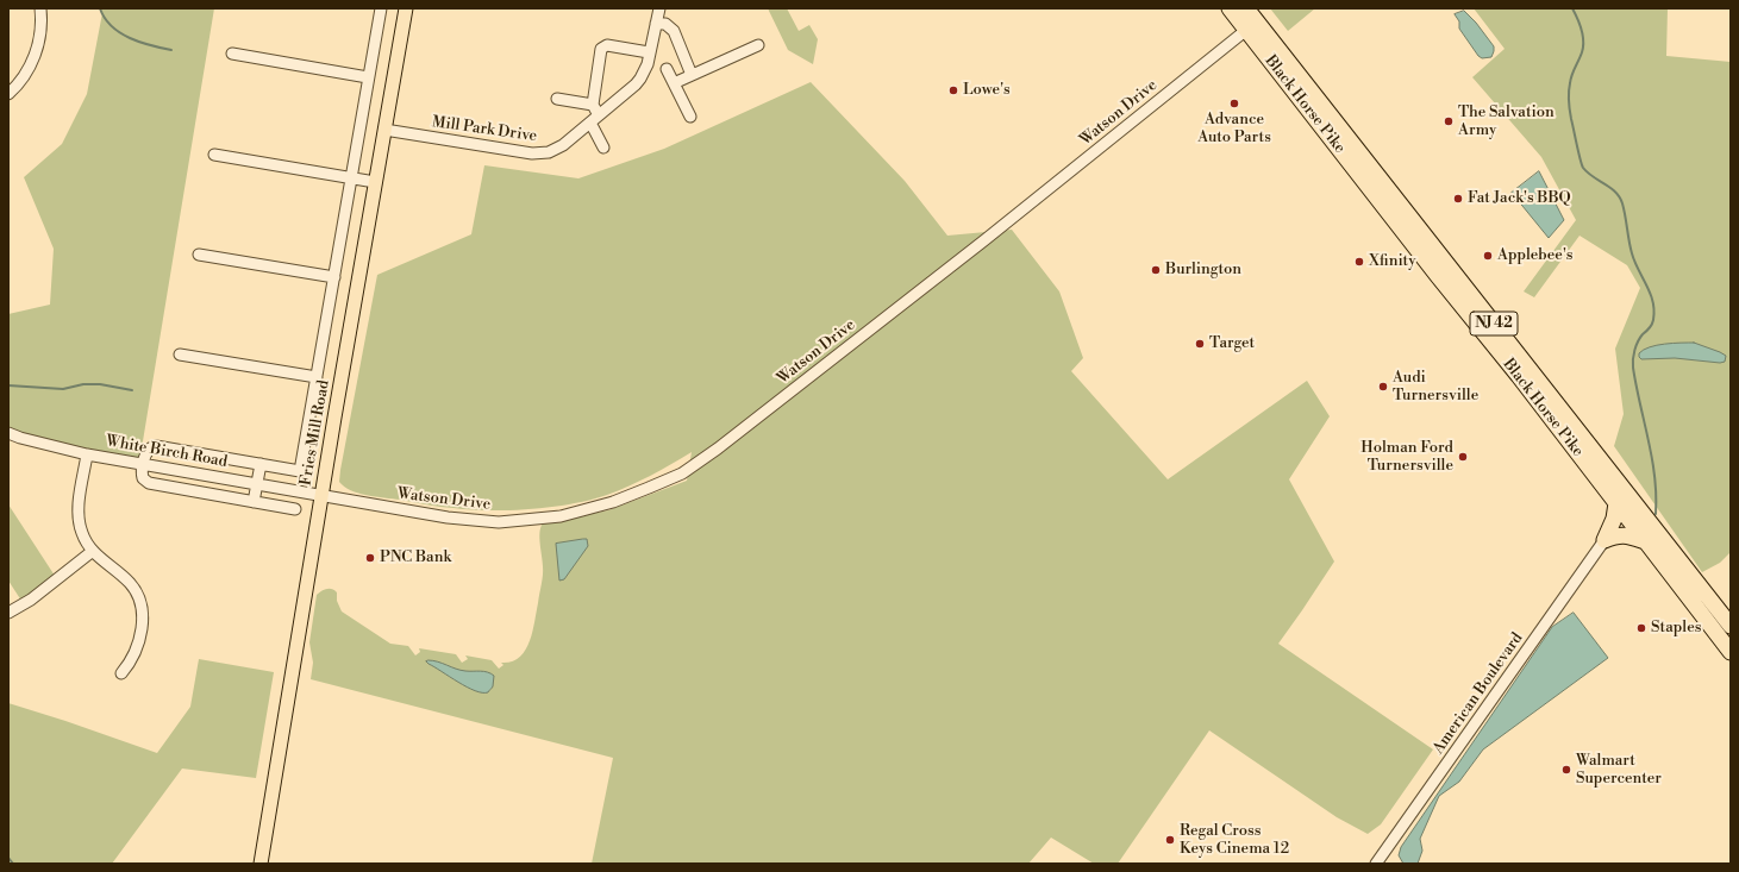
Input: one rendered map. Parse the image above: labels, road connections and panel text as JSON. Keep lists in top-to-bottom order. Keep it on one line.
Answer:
{"streets":{"highway":["Black Horse Pike","NJ 42"],"main road":["Fries Mill Road"],"street":["Watson Drive","Mill Park Drive","White Birch Road","American Boulevard"]},"crossings":[["Black Horse Pike","Watson Drive"],["Watson Drive","Fries Mill Road"],["Watson Drive","White Birch Road"],["Mill Park Drive","Fries Mill Road"],["Fries Mill Road","White Birch Road"]],"places":["Lowe's","Advance Auto Parts","The Salvation Army","Fat Jack's BBQ","Applebee's","Xfinity","Burlington","Target","Audi Turnersville","Holman Ford Turnersville","PNC Bank","Staples","Walmart Supercenter","Regal Cross Keys Cinema 12"]}
